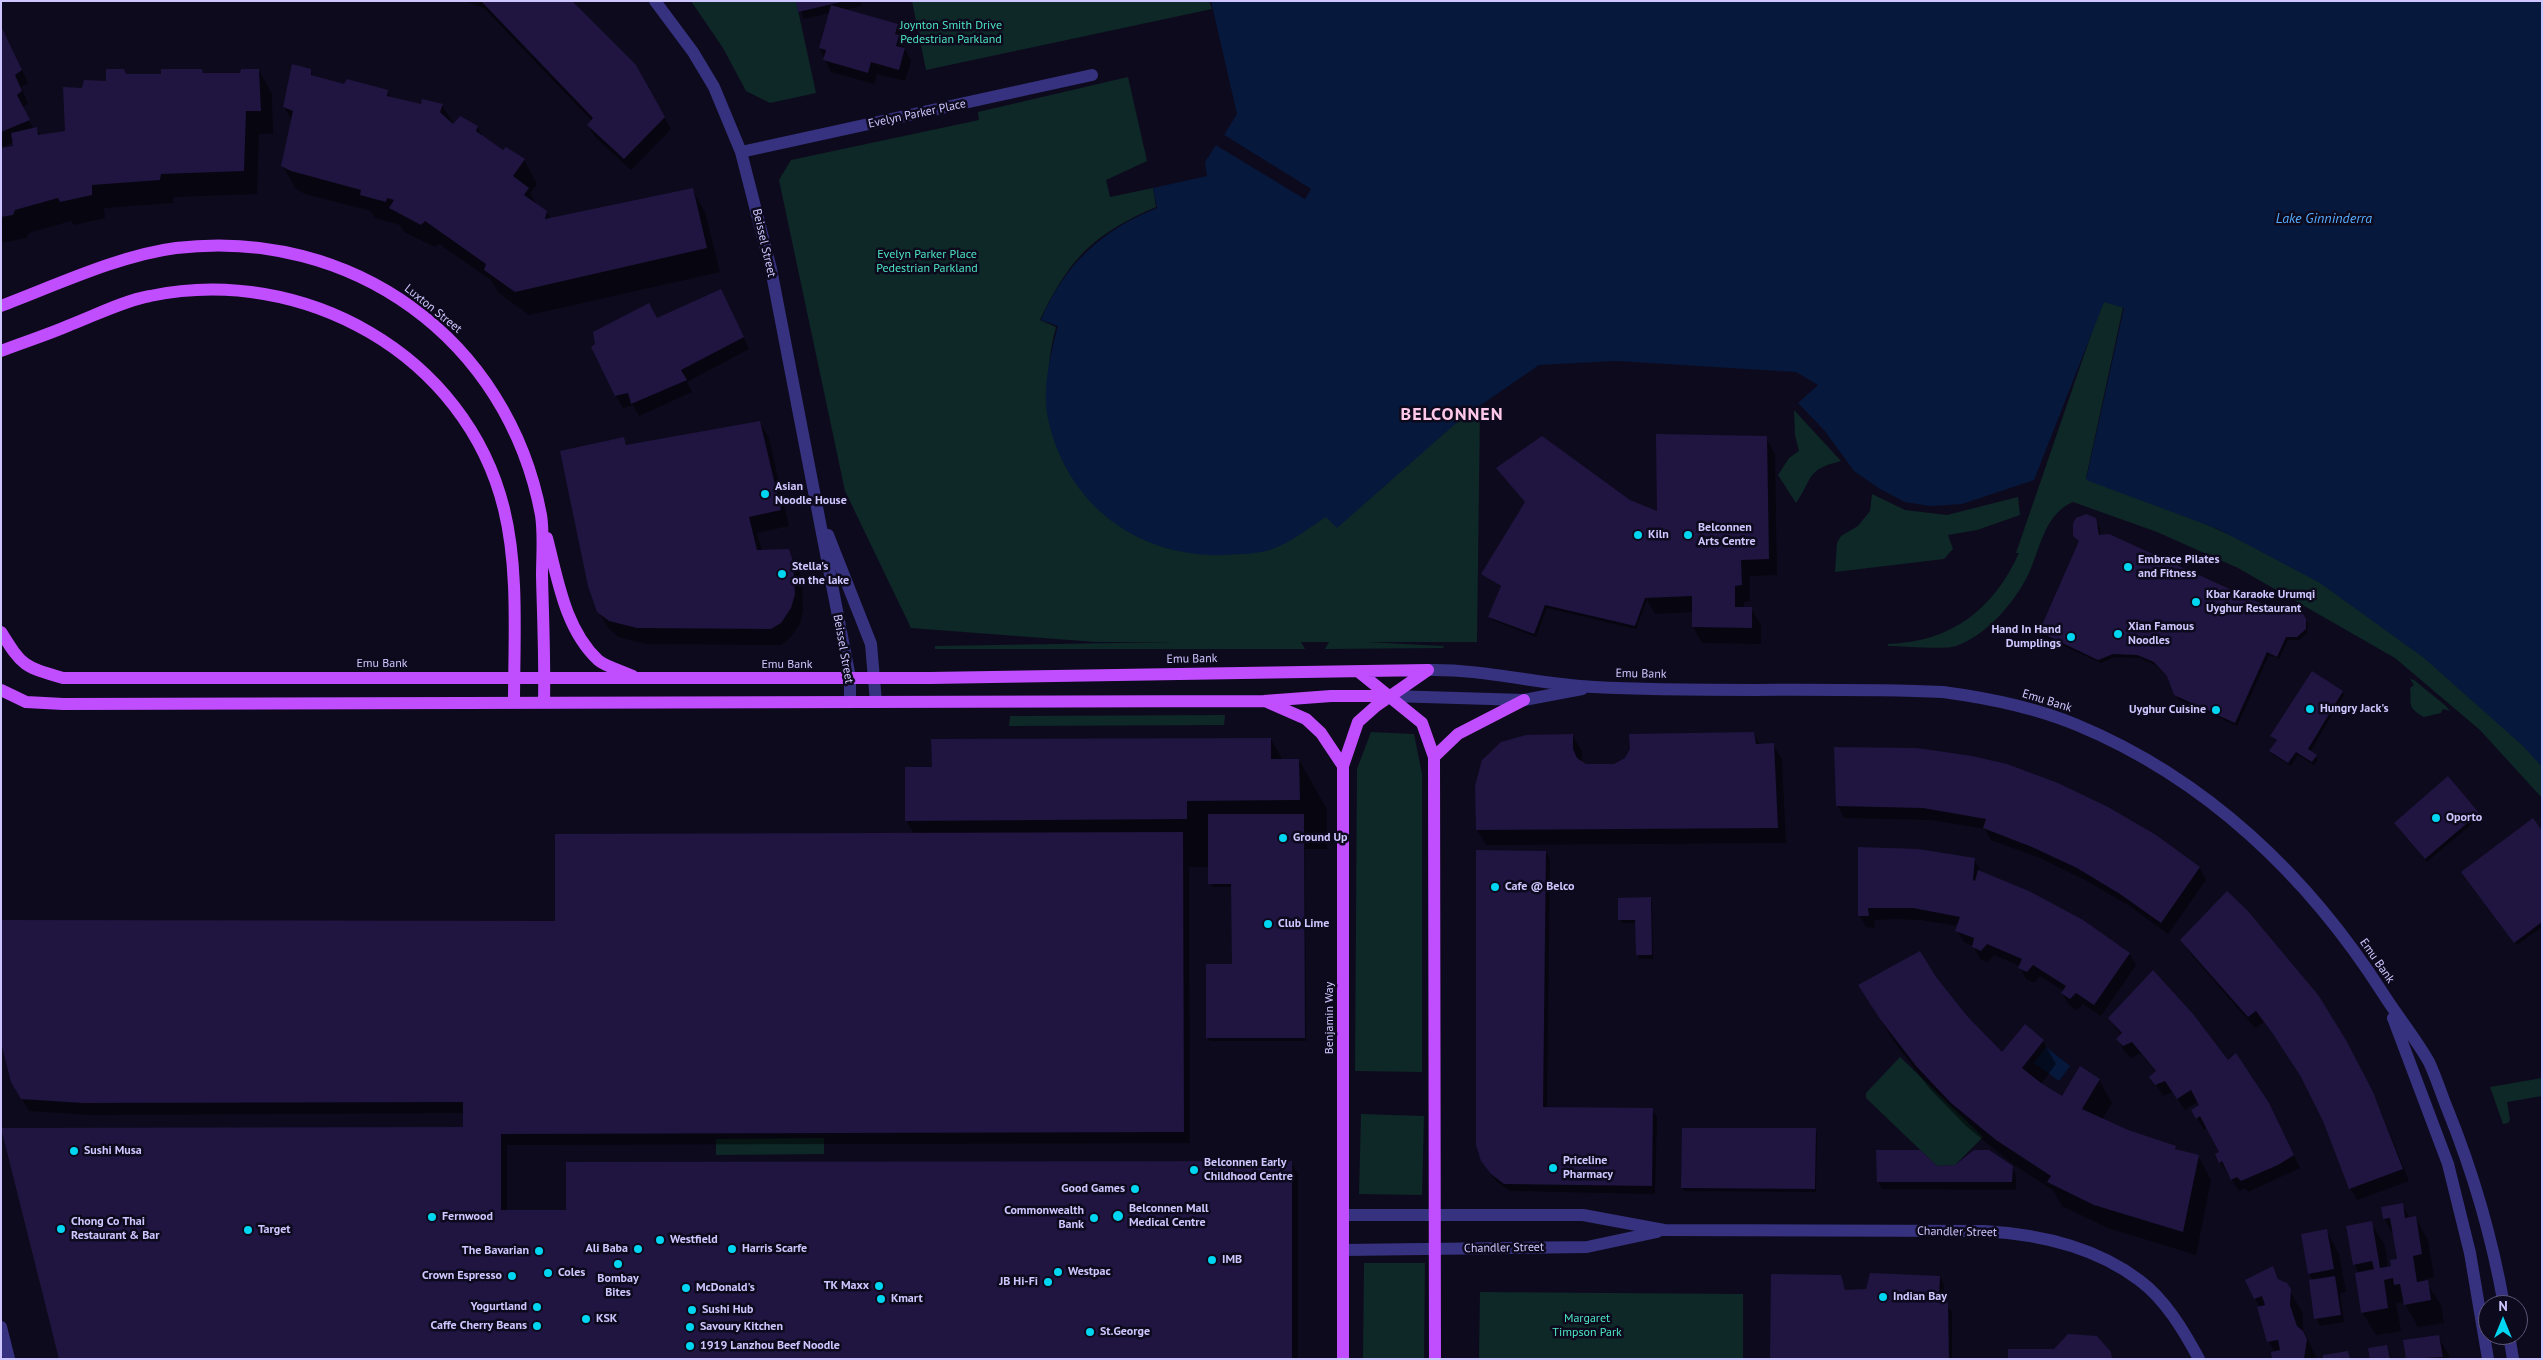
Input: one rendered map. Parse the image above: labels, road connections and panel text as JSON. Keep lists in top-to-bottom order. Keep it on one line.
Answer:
{"streets":{"main road":["Luxton Street","Emu Bank","Benjamin Way"],"street":["Evelyn Parker Place","Beissel Street","Chandler Street"]},"crossings":[["Evelyn Parker Place","Beissel Street"],["Beissel Street","Emu Bank"],["Luxton Street","Emu Bank"],["Emu Bank","Benjamin Way"],["Benjamin Way","Chandler Street"]],"districts":["BELCONNEN"],"water":["Lake Ginninderra"],"parks":["Joynton Smith Drive Pedestrian Parkland","Evelyn Parker Place Pedestrian Parkland","Margaret Timpson Park"],"places":["Asian Noodle House","Kiln","Belconnen Arts Centre","Embrace Pilates and Fitness","Stella's on the lake","Kbar Karaoke Urumqi Uyghur Restaurant","Xian Famous Noodles","Hand In Hand Dumplings","Hungry Jack's","Uyghur Cuisine","Oporto","Ground Up","Cafe @ Belco","Club Lime","Sushi Musa","Priceline Pharmacy","Belconnen Early Childhood Centre","Good Games","Belconnen Mall Medical Centre","Fernwood","Commonwealth Bank","Chong Co Thai Restaurant & Bar","Target","Westfield","Ali Baba","Harris Scarfe","The Bavarian","IMB","Bombay Bites","Westpac","Coles","Crown Espresso","JB Hi-Fi","TK Maxx","McDonald's","Indian Bay","Kmart","Yogurtland","Sushi Hub","KSK","Caffe Cherry Beans","Savoury Kitchen","St.George","1919 Lanzhou Beef Noodle"],"north":"top"}
